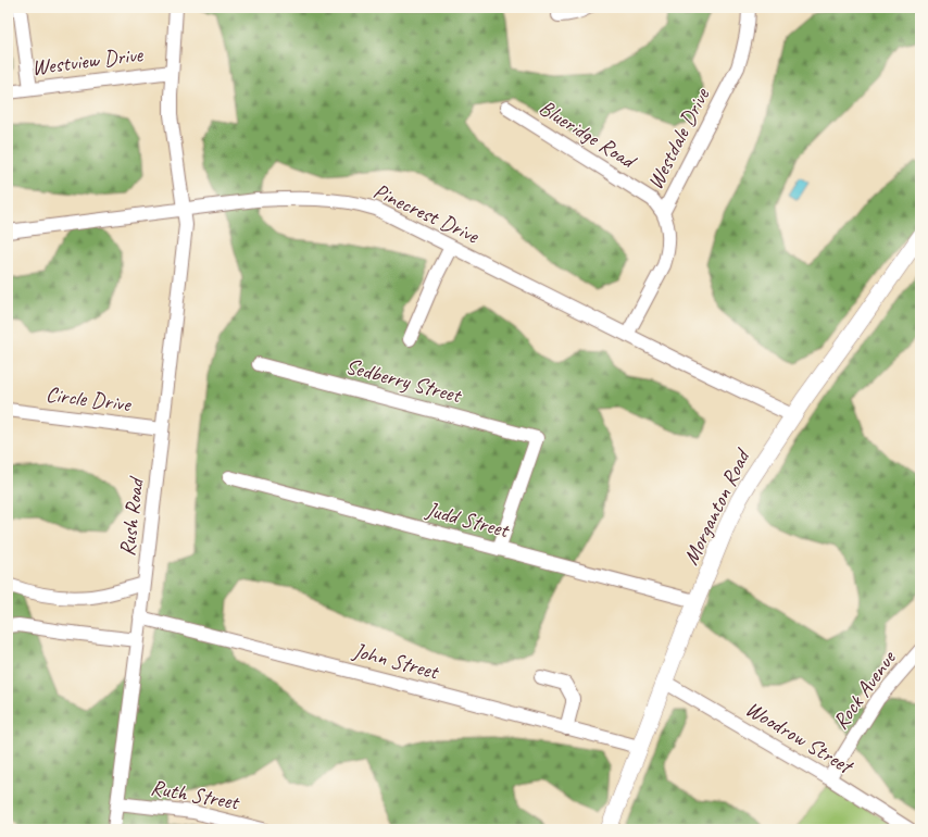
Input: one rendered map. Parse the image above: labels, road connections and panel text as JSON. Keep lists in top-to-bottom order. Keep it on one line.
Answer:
{"streets":{"main road":["Morganton Road"],"street":["Westview Drive","Blueridge Road","Westdale Drive","Pinecrest Drive","Sedberry Street","Circle Drive","Rush Road","Judd Street","John Street","Rock Avenue","Woodrow Street","Ruth Street"]},"crossings":[["Westview Drive","Rush Road"],["Blueridge Road","Westdale Drive"],["Westdale Drive","Pinecrest Drive"],["Pinecrest Drive","Morganton Road"],["Pinecrest Drive","Rush Road"],["Sedberry Street","Judd Street"],["Circle Drive","Rush Road"],["Morganton Road","Judd Street"],["Morganton Road","John Street"],["Morganton Road","Woodrow Street"],["Rush Road","John Street"],["Rush Road","Ruth Street"],["Rock Avenue","Woodrow Street"]]}
